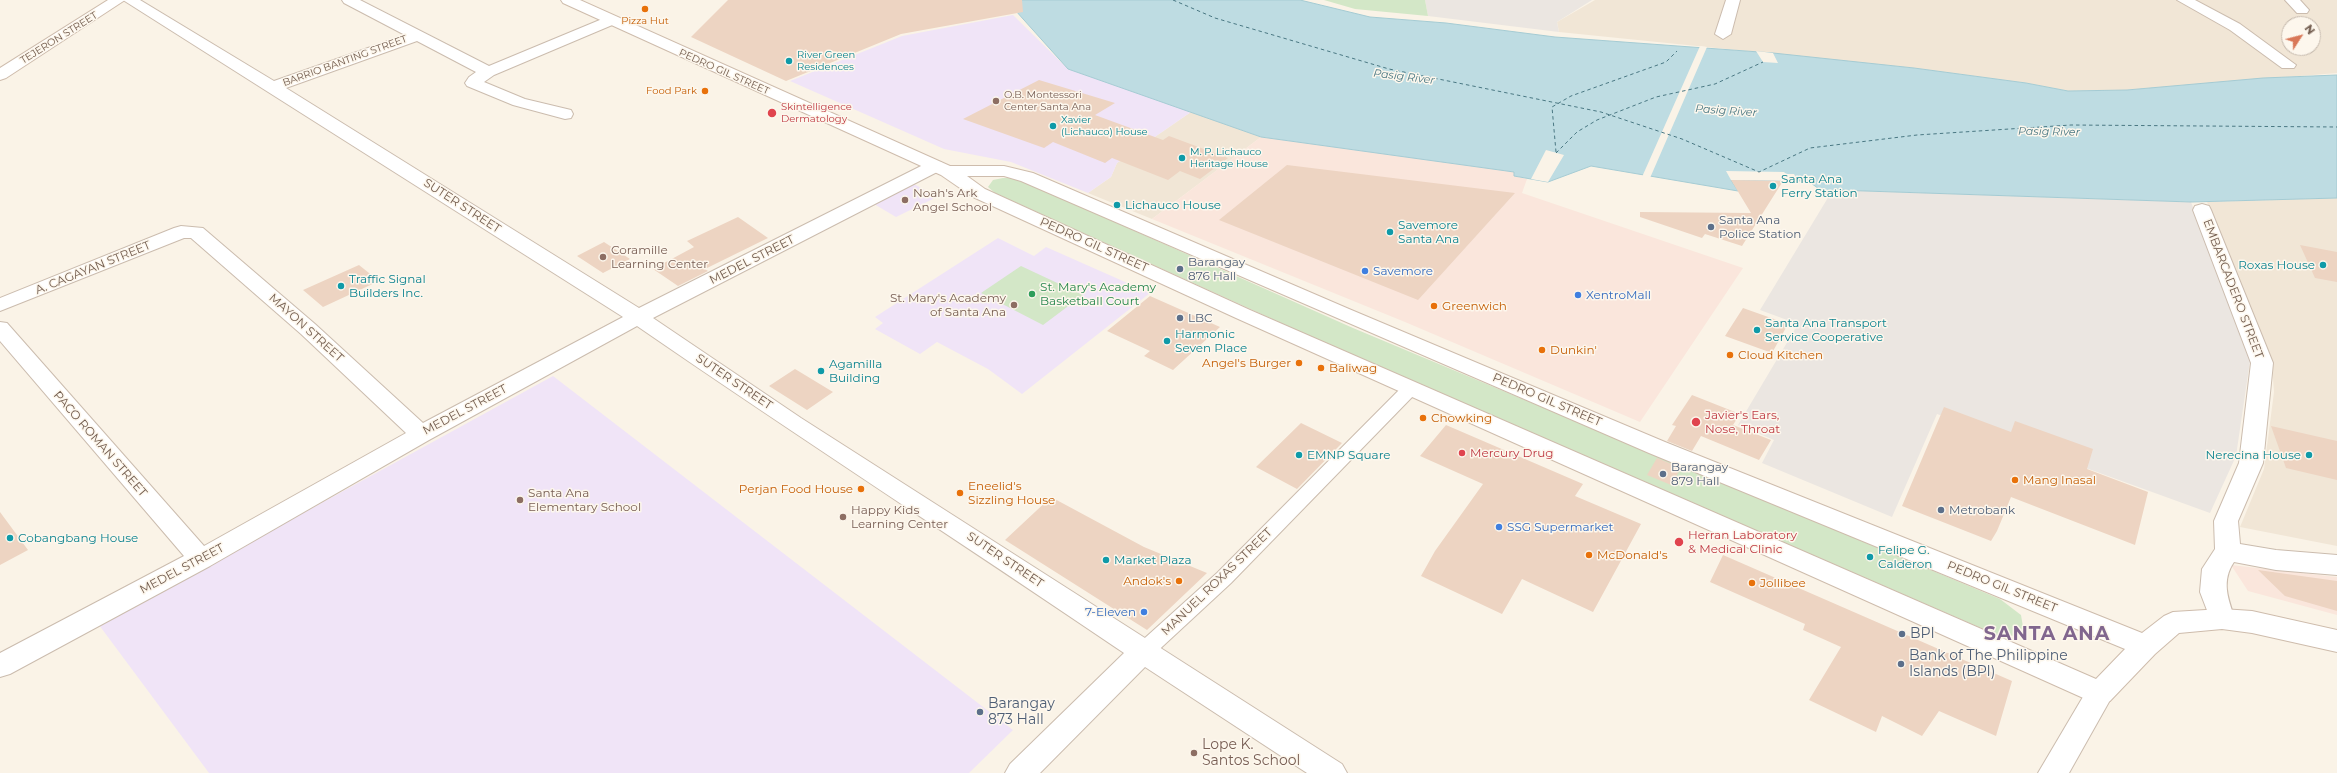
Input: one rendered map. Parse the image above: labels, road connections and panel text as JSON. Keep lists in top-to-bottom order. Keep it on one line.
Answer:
{"streets":{"street":["TEJERON STREET","BARRIO BANTING STREET","PEDRO GIL STREET","SUTER STREET","MEDEL STREET","A. CAGAYAN STREET","EMBARCADERO STREET","MAYON STREET","PACO ROMAN STREET","MANUEL ROXAS STREET"]},"crossings":[["BARRIO BANTING STREET","SUTER STREET"],["PEDRO GIL STREET","MEDEL STREET"],["PEDRO GIL STREET","MANUEL ROXAS STREET"],["SUTER STREET","MEDEL STREET"],["SUTER STREET","MANUEL ROXAS STREET"],["MEDEL STREET","MAYON STREET"],["MEDEL STREET","PACO ROMAN STREET"],["A. CAGAYAN STREET","MAYON STREET"]],"districts":["SANTA ANA"],"water":["Pasig River"],"places":["Pizza Hut","River Green Residences","Food Park","O.B. Montessori Center Santa Ana","Skintelligence Dermatology","Xavier (Lichauco) House","M. P. Lichauco Heritage House","Santa Ana Ferry Station","Noah's Ark Angel School","Lichauco House","Santa Ana Police Station","Savemore Santa Ana","Coramille Learning Center","Roxas House","Barangay 876 Hall","Savemore","Traffic Signal Builders Inc.","St. Mary's Academy Basketball Court","XentroMall","St. Mary's Academy of Santa Ana","Greenwich","LBC","Santa Ana Transport Service Cooperative","Harmonic Seven Place","Dunkin'","Cloud Kitchen","Angel's Burger","Baliwag","Agamilla Building","Chowking","Javier's Ears, Nose, Throat","Mercury Drug","EMNP Square","Nerecina House","Barangay 879 Hall","Mang Inasal","Perjan Food House","Eneelid's Sizzling House","Santa Ana Elementary School","Metrobank","Happy Kids Learning Center","SSG Supermarket","Cobangbang House","Herran Laboratory & Medical Clinic","McDonald's","Felipe G. Calderon","Market Plaza","Andok's","Jollibee","7-Eleven","BPI","Bank of The Philippine Islands (BPI)","Barangay 873 Hall","Lope K. Santos School"],"north":"top right"}
